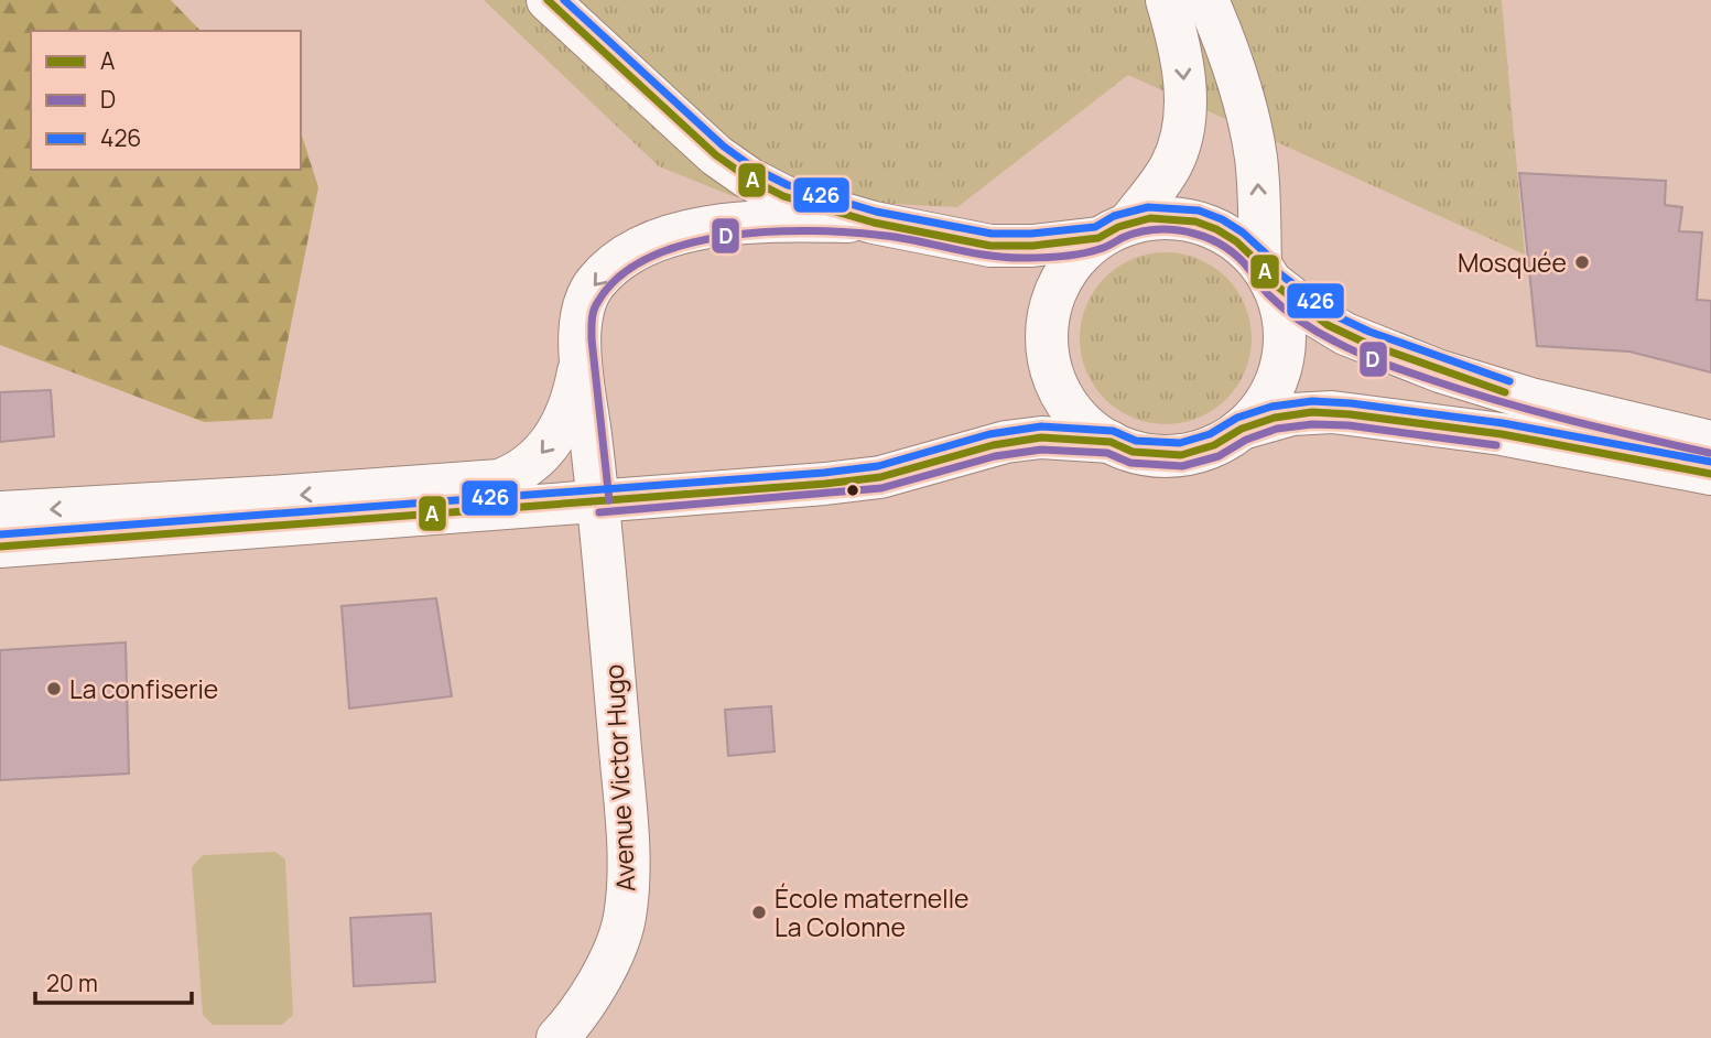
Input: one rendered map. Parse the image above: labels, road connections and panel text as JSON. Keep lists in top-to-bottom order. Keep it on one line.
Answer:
{"streets":{"main road":["Avenue Victor Hugo"]},"places":["Mosquée","La confiserie","École maternelle La Colonne"],"lines":["transit line A","transit line 426","transit line D"],"legend":["A","D","426"],"scale_bar":"20 m"}
